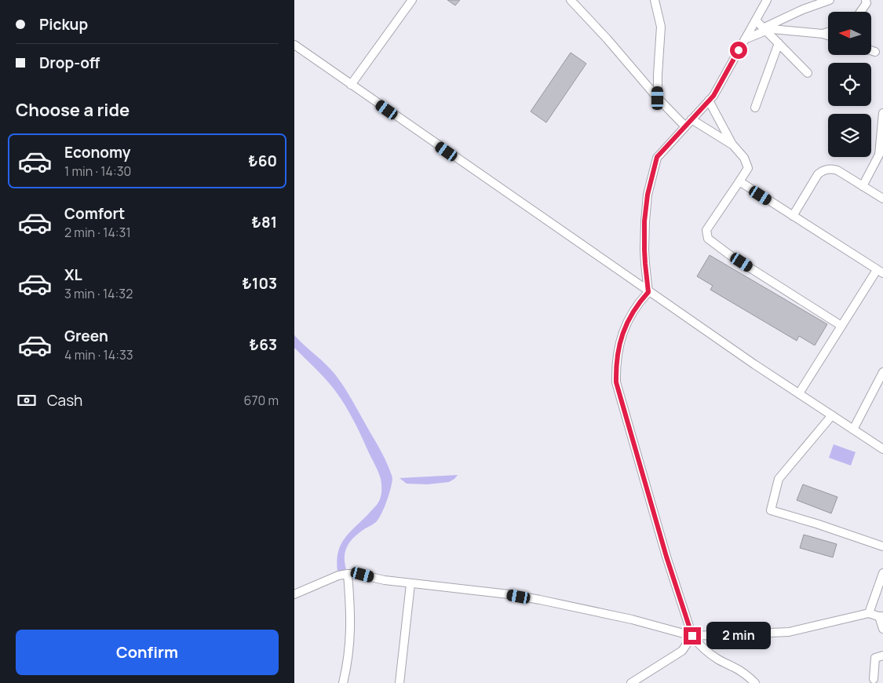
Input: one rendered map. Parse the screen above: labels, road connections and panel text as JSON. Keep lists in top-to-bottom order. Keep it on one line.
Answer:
{"north":"left","page":{"banner":["Pickup","Drop-off"],"heading":"Choose a ride","list":[{"name":"Economy","note":"1 min · 14:30","value":"₺60"},{"name":"Comfort","note":"2 min · 14:31","value":"₺81"},{"name":"XL","note":"3 min · 14:32","value":"₺103"},{"name":"Green","note":"4 min · 14:33","value":"₺63"}],"pay":["Cash","670 m"],"buttons":"Confirm","bubble":"2 min"}}
